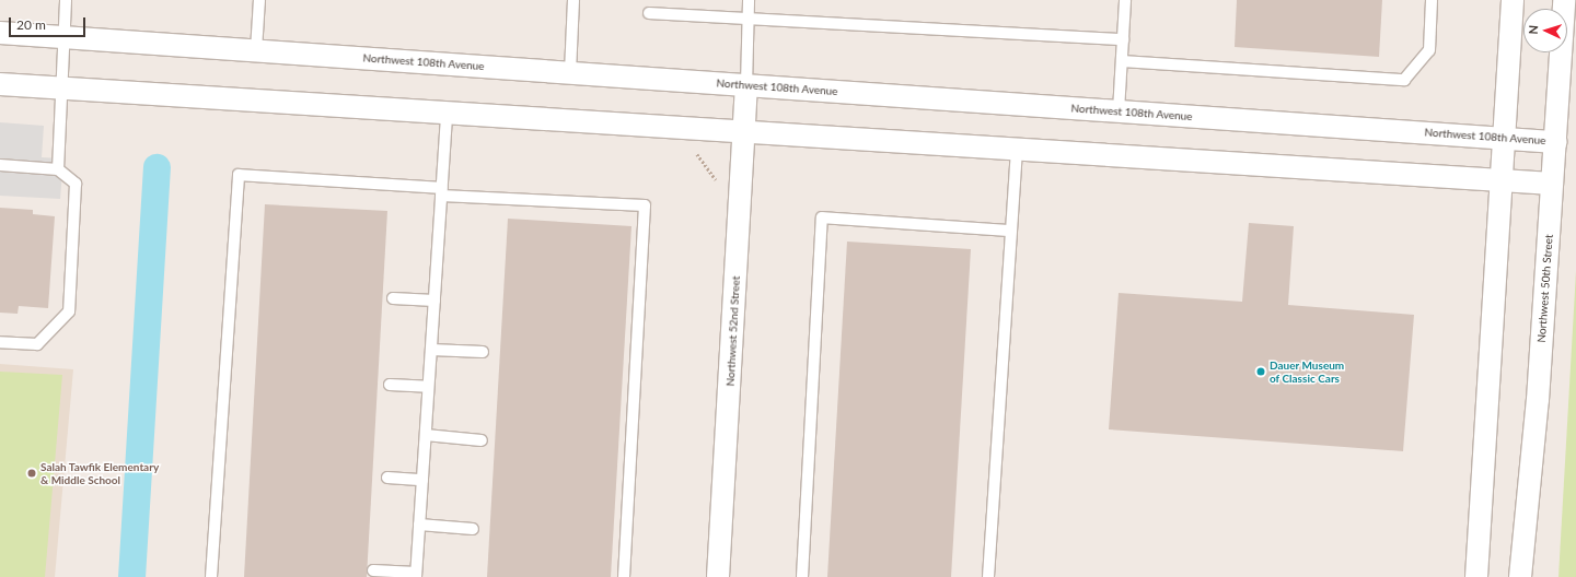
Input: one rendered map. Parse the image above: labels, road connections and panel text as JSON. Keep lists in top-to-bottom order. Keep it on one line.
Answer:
{"streets":{"street":["Northwest 108th Avenue","Northwest 50th Street","Northwest 52nd Street"]},"crossings":[["Northwest 108th Avenue","Northwest 50th Street"],["Northwest 108th Avenue","Northwest 52nd Street"]],"places":["Dauer Museum of Classic Cars","Salah Tawfik Elementary & Middle School"],"scale_bar":"20 m","north":"left"}
